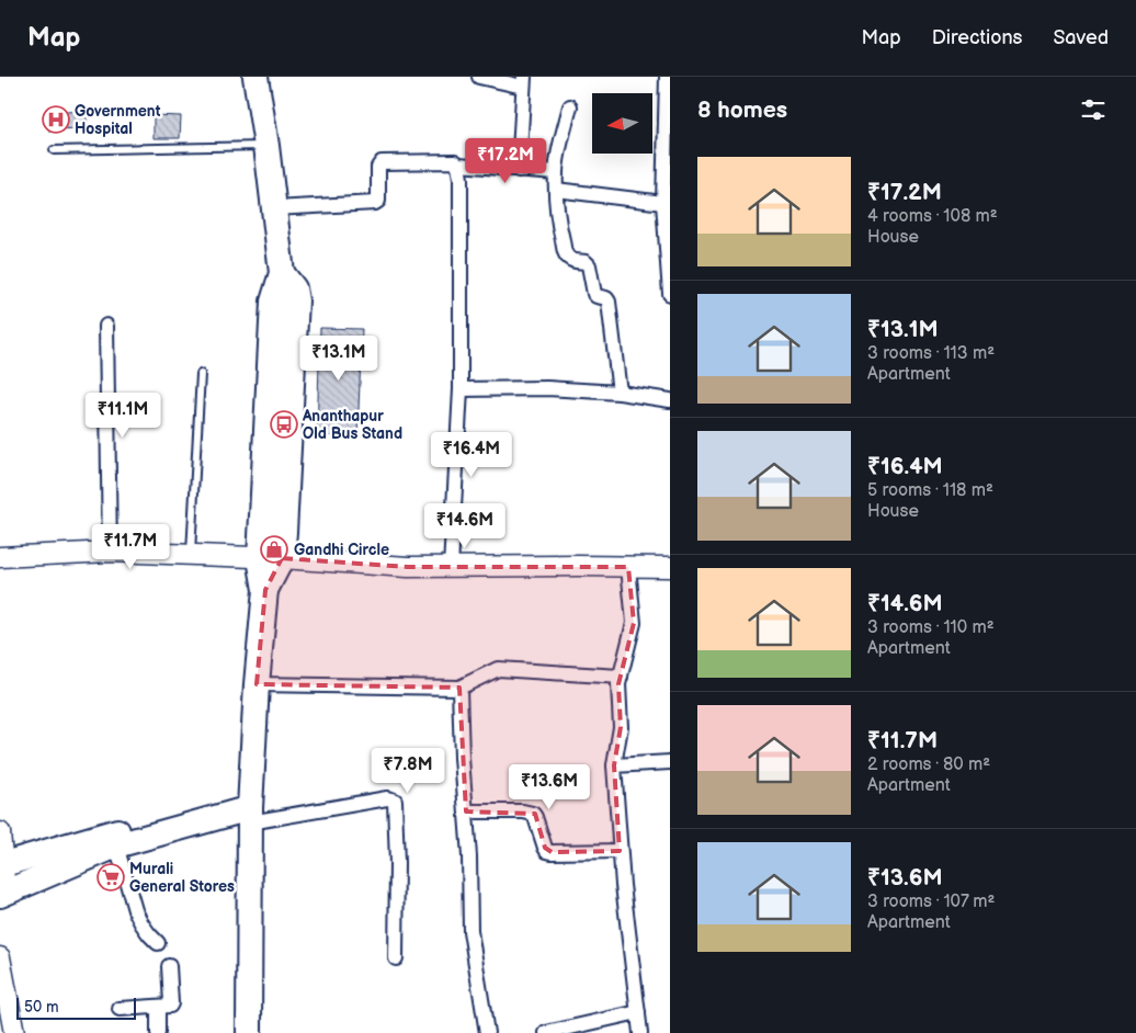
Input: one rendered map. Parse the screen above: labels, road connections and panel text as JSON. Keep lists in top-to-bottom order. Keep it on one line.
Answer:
{"places":{"hospital":["Government Hospital"],"bus stop":["Ananthapur Old Bus Stand"],"shop":["Gandhi Circle"],"supermarket":["Murali General Stores"]},"scale_bar":"50 m","north":"left","page":{"header":"Map","nav":["Map","Directions","Saved"],"heading":"8 homes","price":["₹17.2M","₹13.1M","₹11.1M","₹16.4M","₹14.6M","₹11.7M","₹7.8M","₹13.6M"],"list":[{"name":"₹17.2M","note":"4 rooms · 108 m² · House"},{"name":"₹13.1M","note":"3 rooms · 113 m² · Apartment"},{"name":"₹16.4M","note":"5 rooms · 118 m² · House"},{"name":"₹14.6M","note":"3 rooms · 110 m² · Apartment"},{"name":"₹11.7M","note":"2 rooms · 80 m² · Apartment"},{"name":"₹13.6M","note":"3 rooms · 107 m² · Apartment"}],"scale":"50 m"}}
